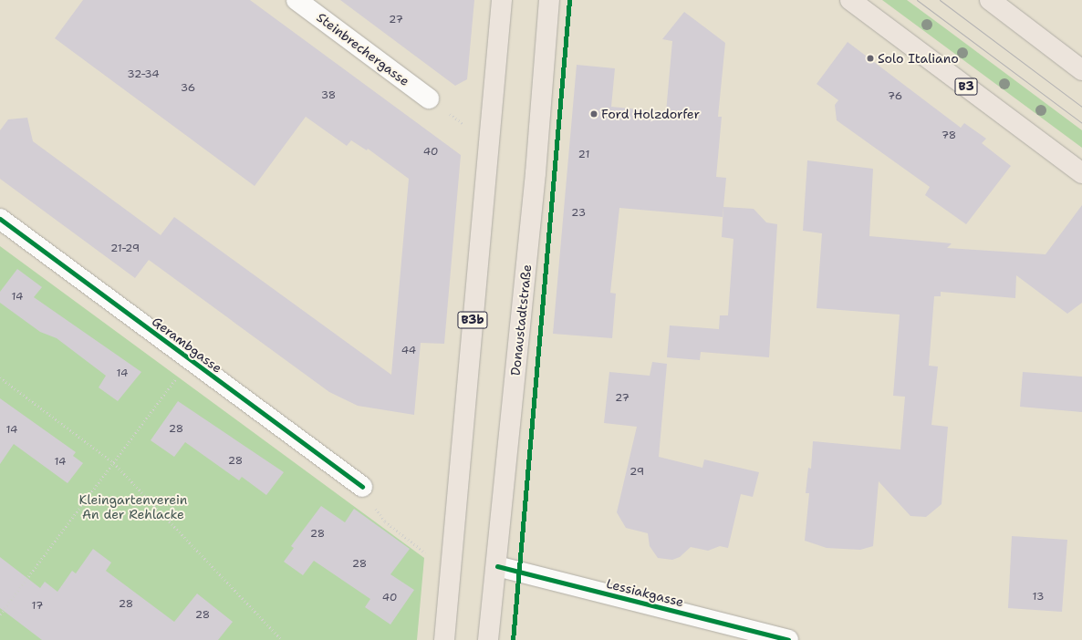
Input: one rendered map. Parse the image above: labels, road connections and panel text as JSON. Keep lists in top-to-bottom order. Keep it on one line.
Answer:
{"streets":{"main road":["B3","B3b","Donaustadtstraße"],"street":["Steinbrechergasse","Gerambgasse","Lessiakgasse"]},"crossings":[["Donaustadtstraße","Lessiakgasse"]],"parks":["Kleingartenverein An der Rehlacke"],"places":["Solo Italiano","Ford Holzdorfer"],"house_numbers":["27","32-34","36","38","76","78","40","21","23","21-29","14","44","14","27","28","14","28","14","29","28","28","13","40","28","17","28"]}
